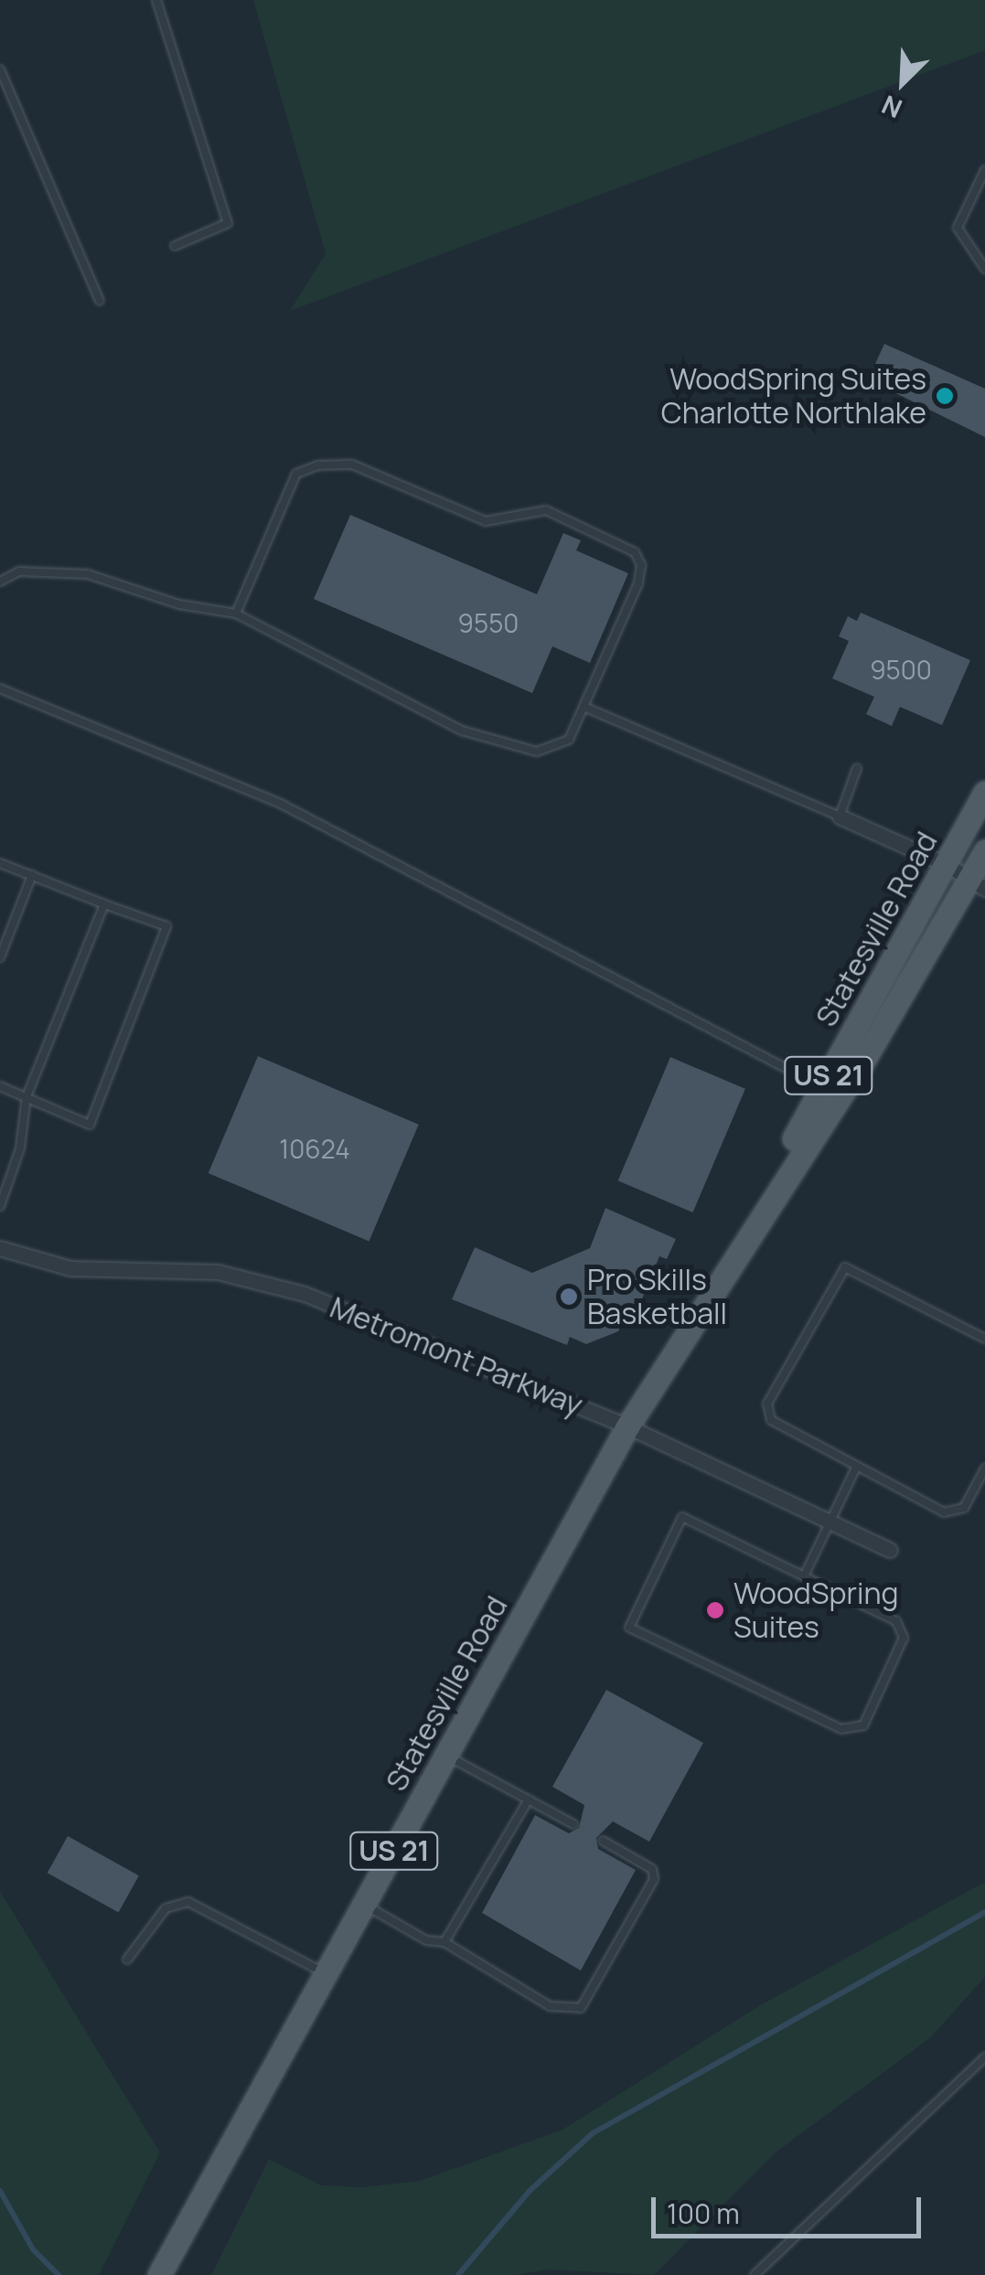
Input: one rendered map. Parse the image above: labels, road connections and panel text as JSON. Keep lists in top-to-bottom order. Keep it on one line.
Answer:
{"streets":{"main road":["Statesville Road","US 21"],"street":["Metromont Parkway"]},"crossings":[["Statesville Road","Metromont Parkway"]],"places":["WoodSpring Suites Charlotte Northlake","Pro Skills Basketball","WoodSpring Suites"],"house_numbers":["9550","9500","10624"],"scale_bar":"100 m","north":"bottom left"}
